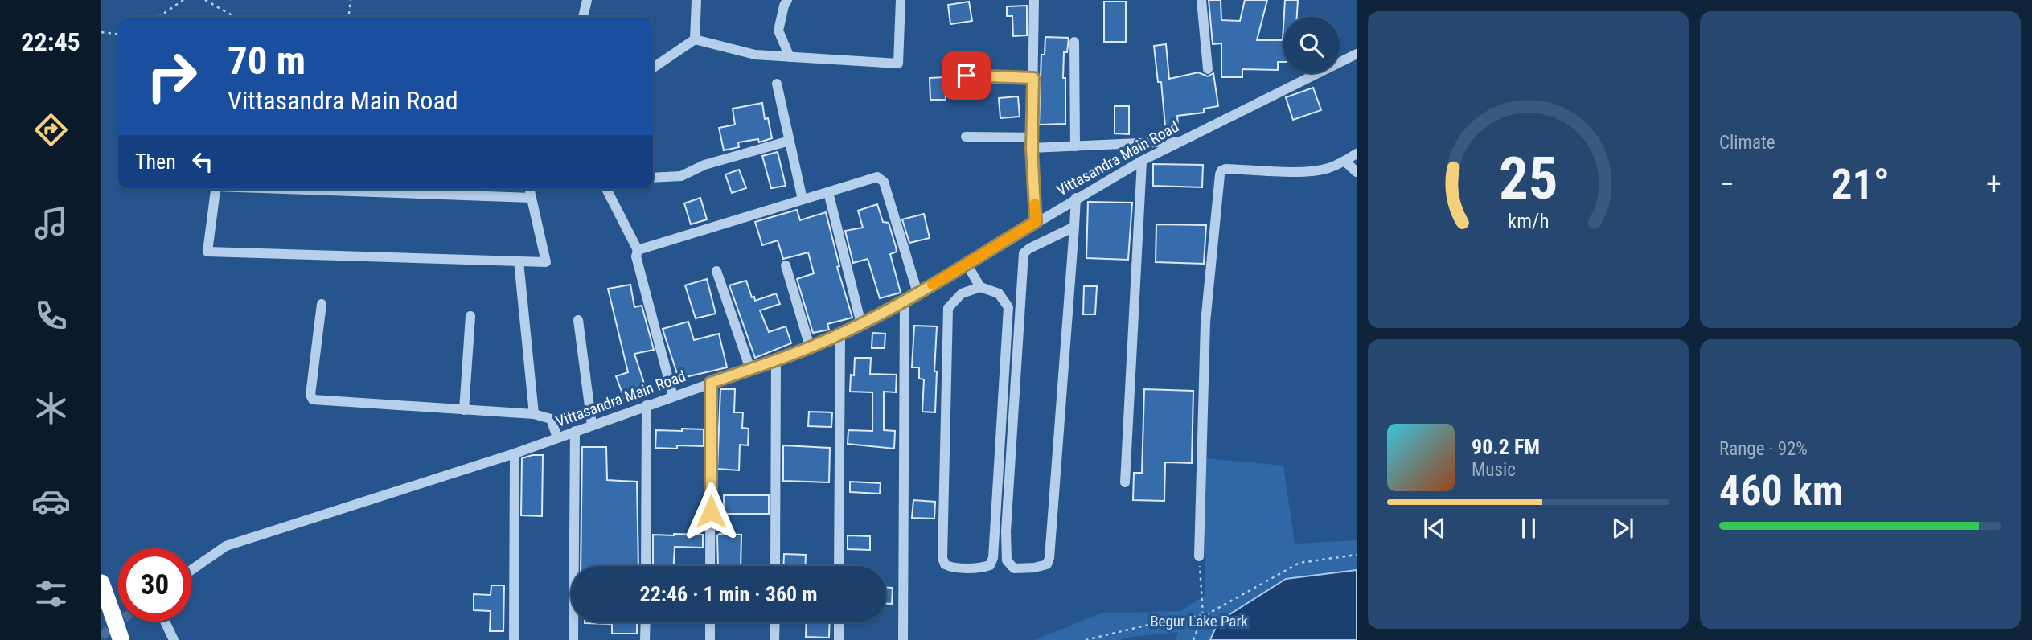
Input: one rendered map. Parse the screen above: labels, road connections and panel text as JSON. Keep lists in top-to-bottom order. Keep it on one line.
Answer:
{"streets":{"street":["Vittasandra Main Road"]},"parks":["Begur Lake Park"],"page":{"tabs":"22:45","tile":["Climate",["Range · 92%","460 km"]],"turn":["70 m","Vittasandra Main Road"],"then":"Then","heat":["−","21°","+"],"song":["90.2 FM","Music"],"limit":"30","trip":"22:46 · 1 min · 360 m","gauge":["25","km/h"]}}
